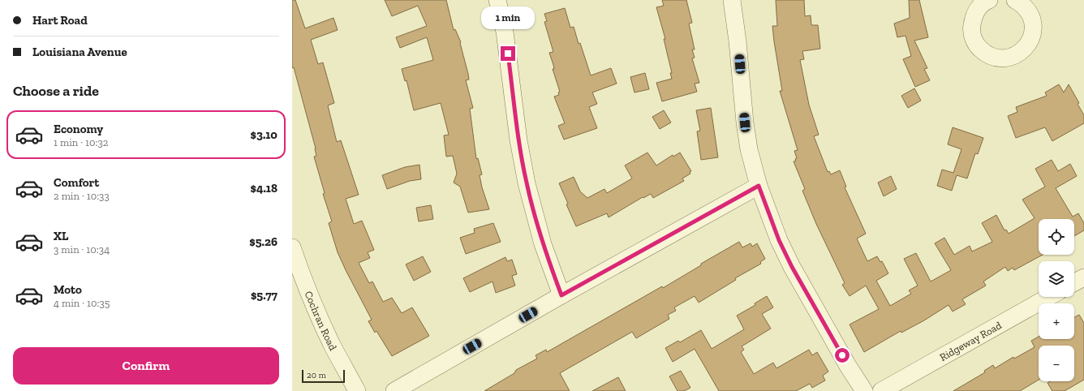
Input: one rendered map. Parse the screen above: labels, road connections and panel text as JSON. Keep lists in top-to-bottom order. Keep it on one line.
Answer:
{"streets":{"street":["Cochran Road","Ridgeway Road"]},"scale_bar":"20 m","page":{"banner":["Hart Road","Louisiana Avenue"],"bubble":"1 min","heading":"Choose a ride","list":[{"name":"Economy","note":"1 min · 10:32","value":"$3.10"},{"name":"Comfort","note":"2 min · 10:33","value":"$4.18"},{"name":"XL","note":"3 min · 10:34","value":"$5.26"},{"name":"Moto","note":"4 min · 10:35","value":"$5.77"}],"map_buttons":["+","−"],"buttons":"Confirm","scale":"20 m"}}
